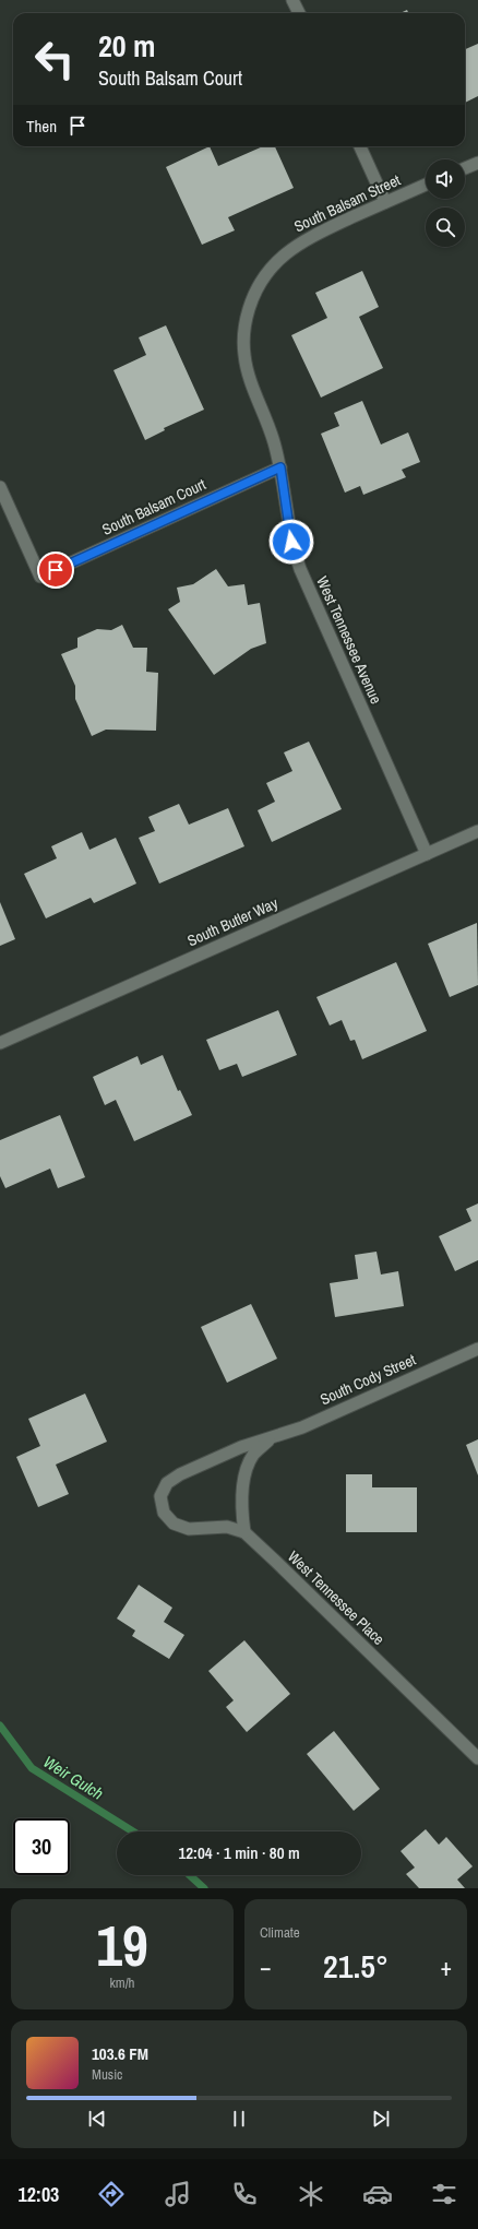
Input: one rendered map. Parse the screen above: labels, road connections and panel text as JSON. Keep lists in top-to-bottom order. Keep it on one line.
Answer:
{"streets":{"street":["South Balsam Street","South Balsam Court","West Tennessee Avenue","South Butler Way","South Cody Street","West Tennessee Place"]},"crossings":[["South Balsam Street","West Tennessee Avenue"],["South Balsam Court","West Tennessee Avenue"],["West Tennessee Avenue","South Butler Way"],["South Cody Street","West Tennessee Place"]],"water":["Weir Gulch"],"page":{"turn":["20 m","South Balsam Court"],"then":"Then","limit":"30","trip":"12:04 · 1 min · 80 m","tile":[["19","km/h"],"Climate"],"heat":["−","21.5°","+"],"song":["103.6 FM","Music"],"tabs":"12:03"}}
